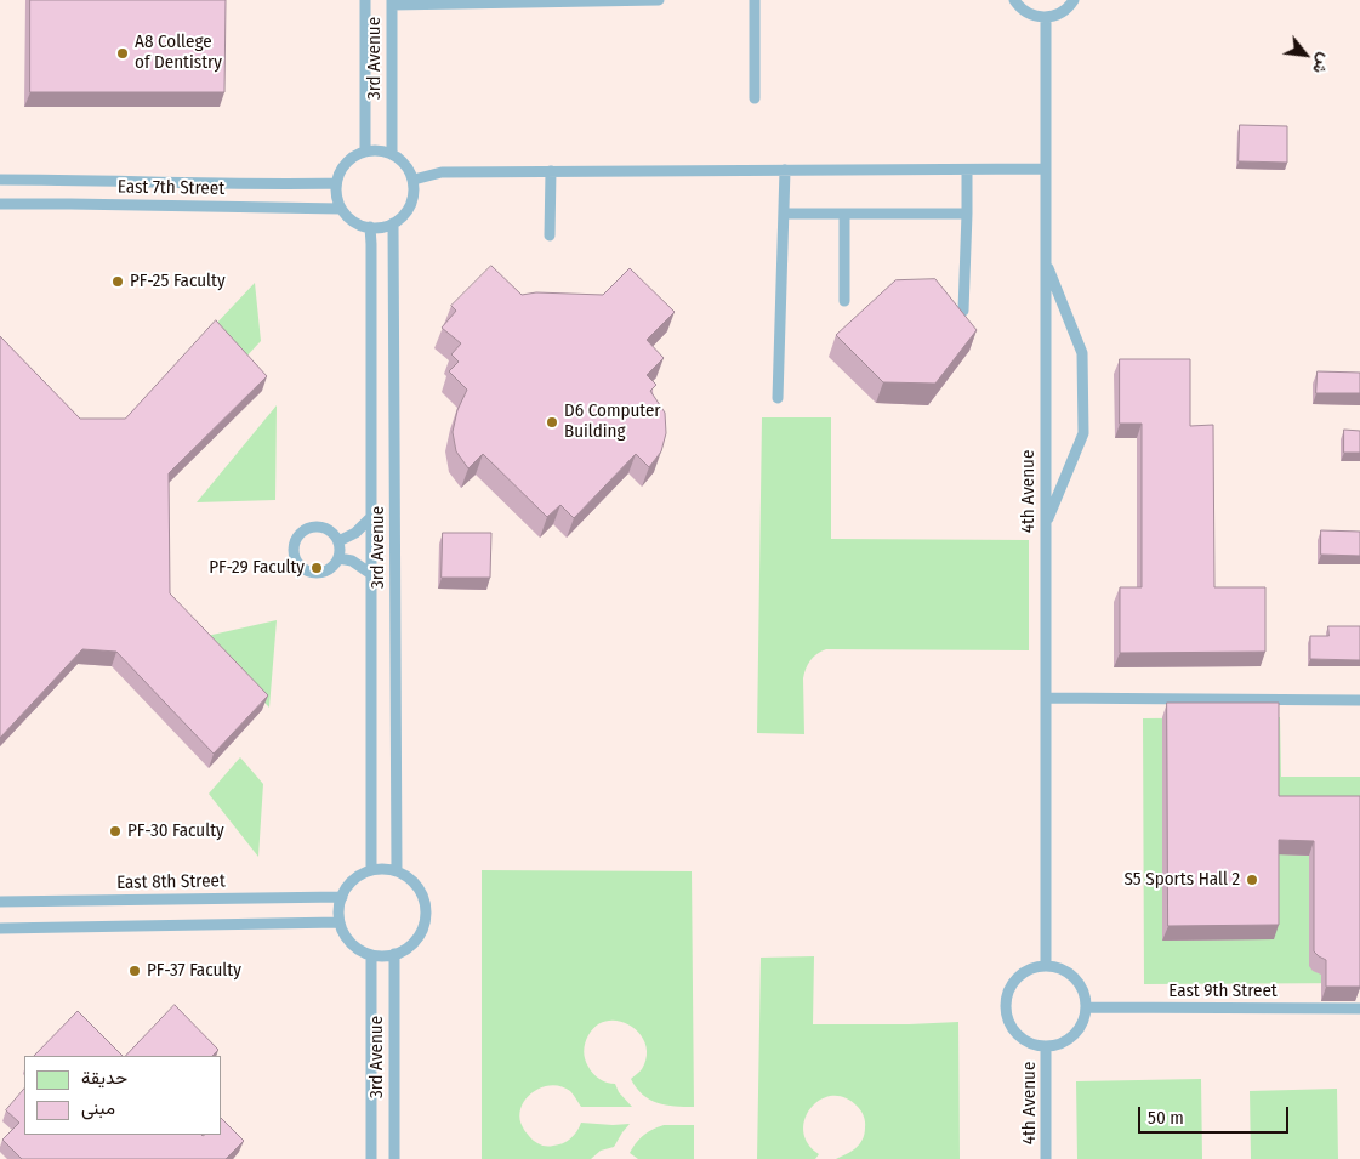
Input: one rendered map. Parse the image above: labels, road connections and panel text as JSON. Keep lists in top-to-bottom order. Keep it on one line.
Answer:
{"streets":{"lane":["3rd Avenue","East 7th Street","4th Avenue","East 8th Street","East 9th Street"]},"crossings":[["3rd Avenue","East 7th Street"],["3rd Avenue","East 8th Street"],["4th Avenue","East 9th Street"]],"places":["A8 College of Dentistry","PF-25 Faculty","D6 Computer Building","PF-29 Faculty","PF-30 Faculty","S5 Sports Hall 2","PF-37 Faculty"],"legend":["حديقة","مبنى"],"scale_bar":"50 m","north":"bottom right"}
